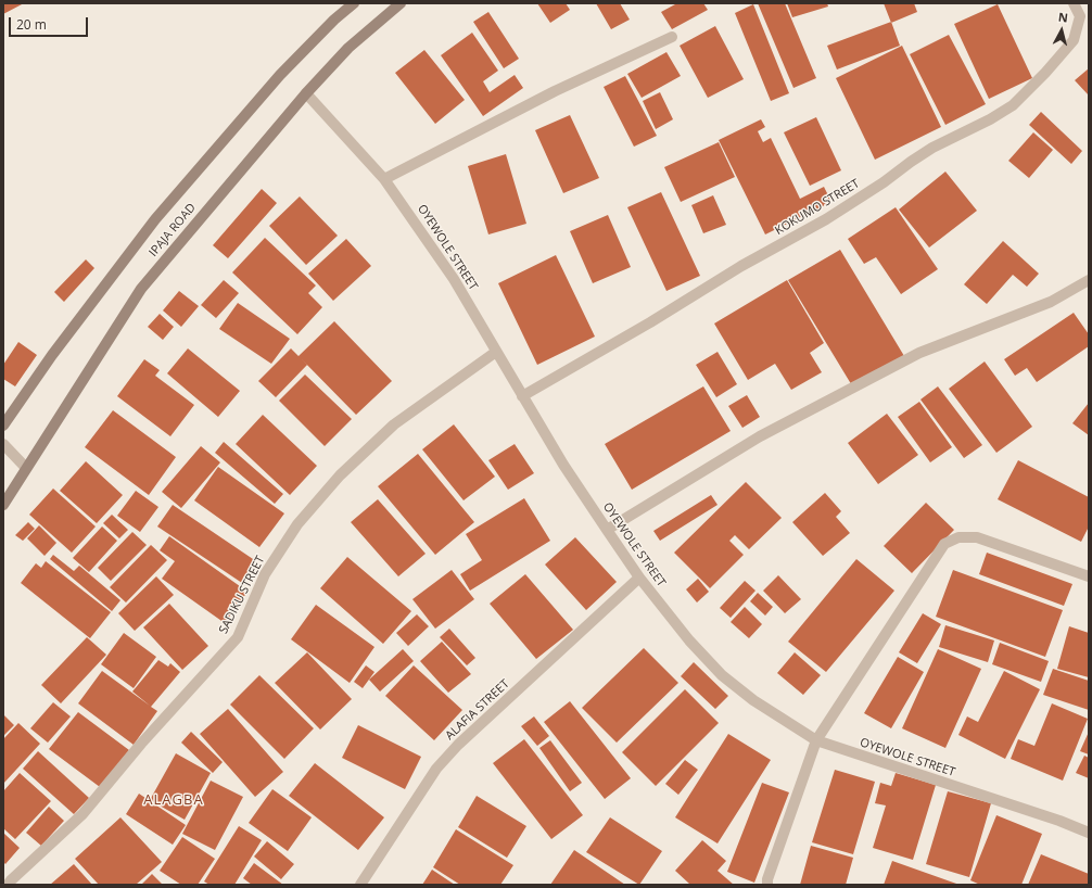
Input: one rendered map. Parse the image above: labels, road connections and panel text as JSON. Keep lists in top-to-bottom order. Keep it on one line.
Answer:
{"streets":{"main road":["IPAJA ROAD"],"street":["KOKUMO STREET","OYEWOLE STREET","SADIKU STREET","ALAFIA STREET"]},"crossings":[["KOKUMO STREET","OYEWOLE STREET"],["IPAJA ROAD","OYEWOLE STREET"],["OYEWOLE STREET","SADIKU STREET"],["OYEWOLE STREET","ALAFIA STREET"]],"districts":["ALAGBA"],"scale_bar":"20 m","north":"top"}
